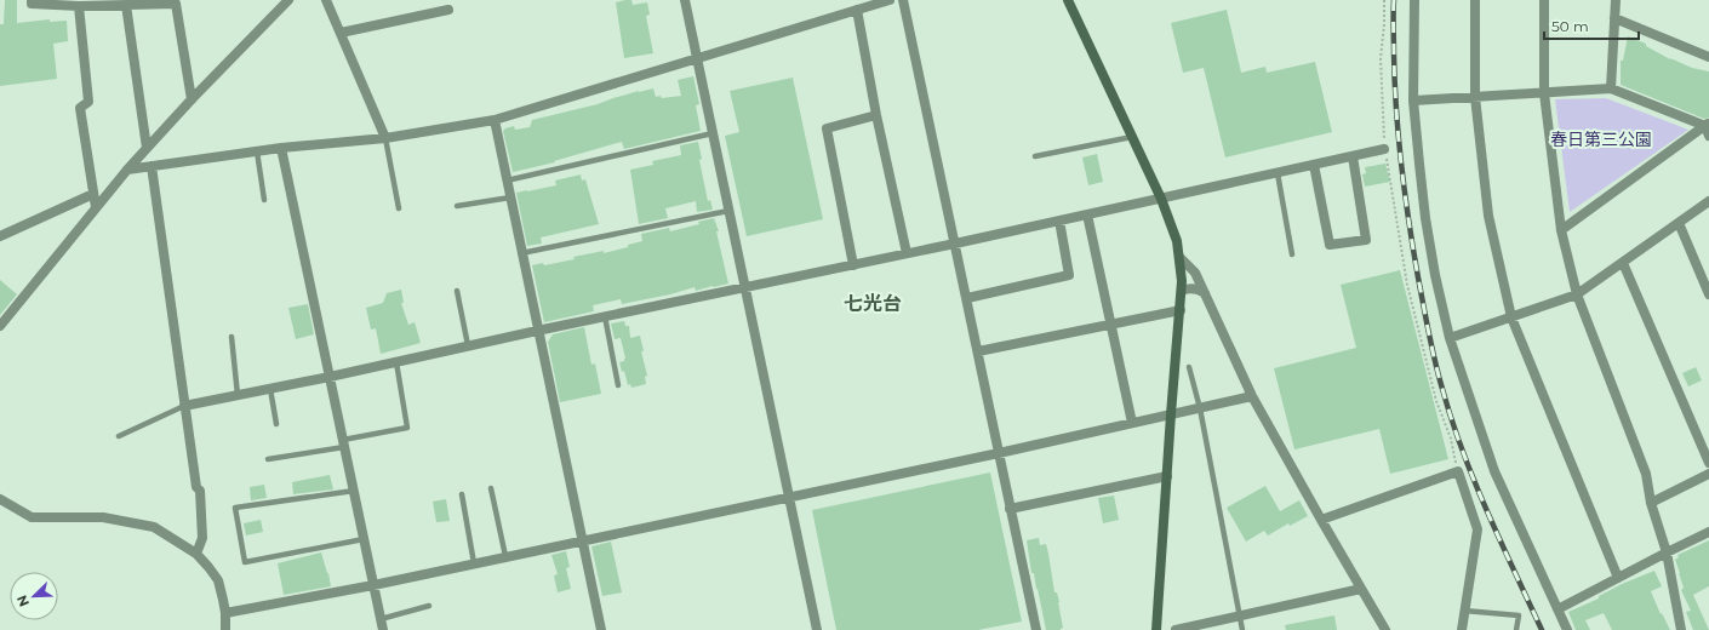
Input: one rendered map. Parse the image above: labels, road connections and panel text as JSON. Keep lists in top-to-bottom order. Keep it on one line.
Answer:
{"districts":["七光台"],"parks":["春日第三公園"],"scale_bar":"50 m","north":"bottom left"}
